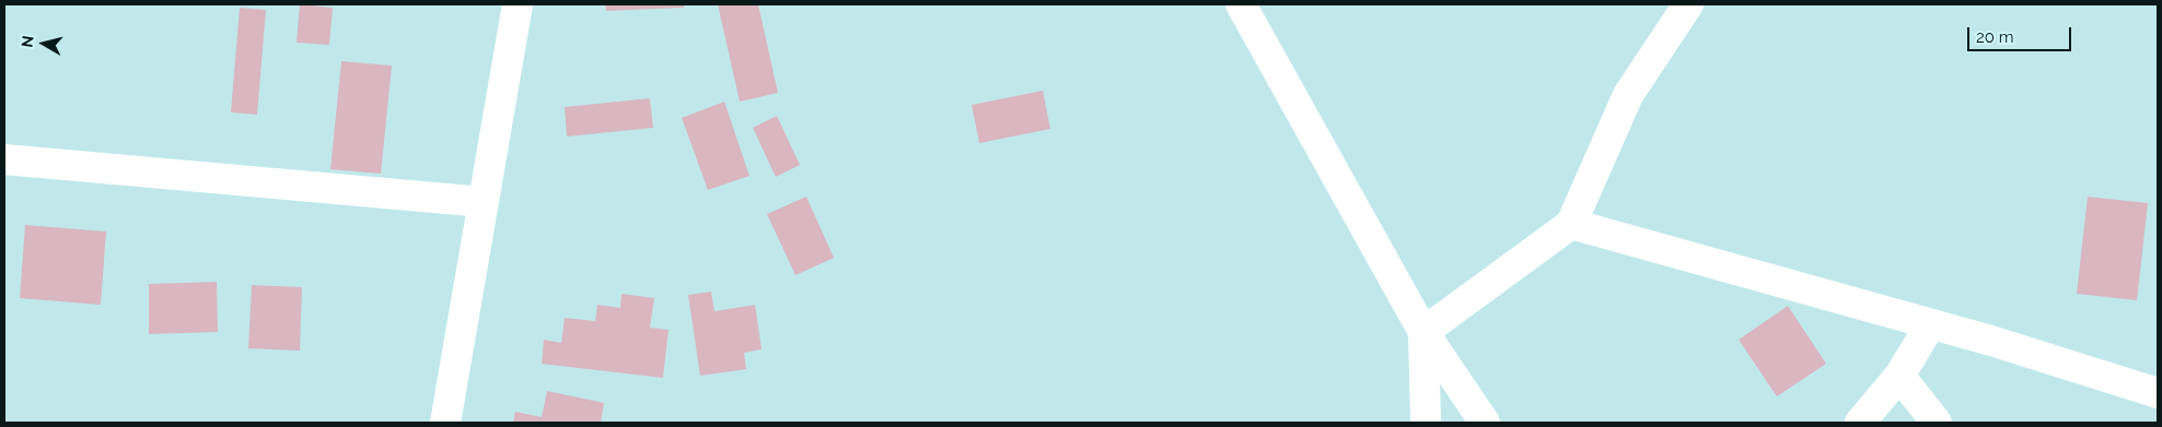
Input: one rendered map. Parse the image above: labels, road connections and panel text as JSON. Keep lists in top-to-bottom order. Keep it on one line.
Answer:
{"scale_bar":"20 m","north":"left"}
